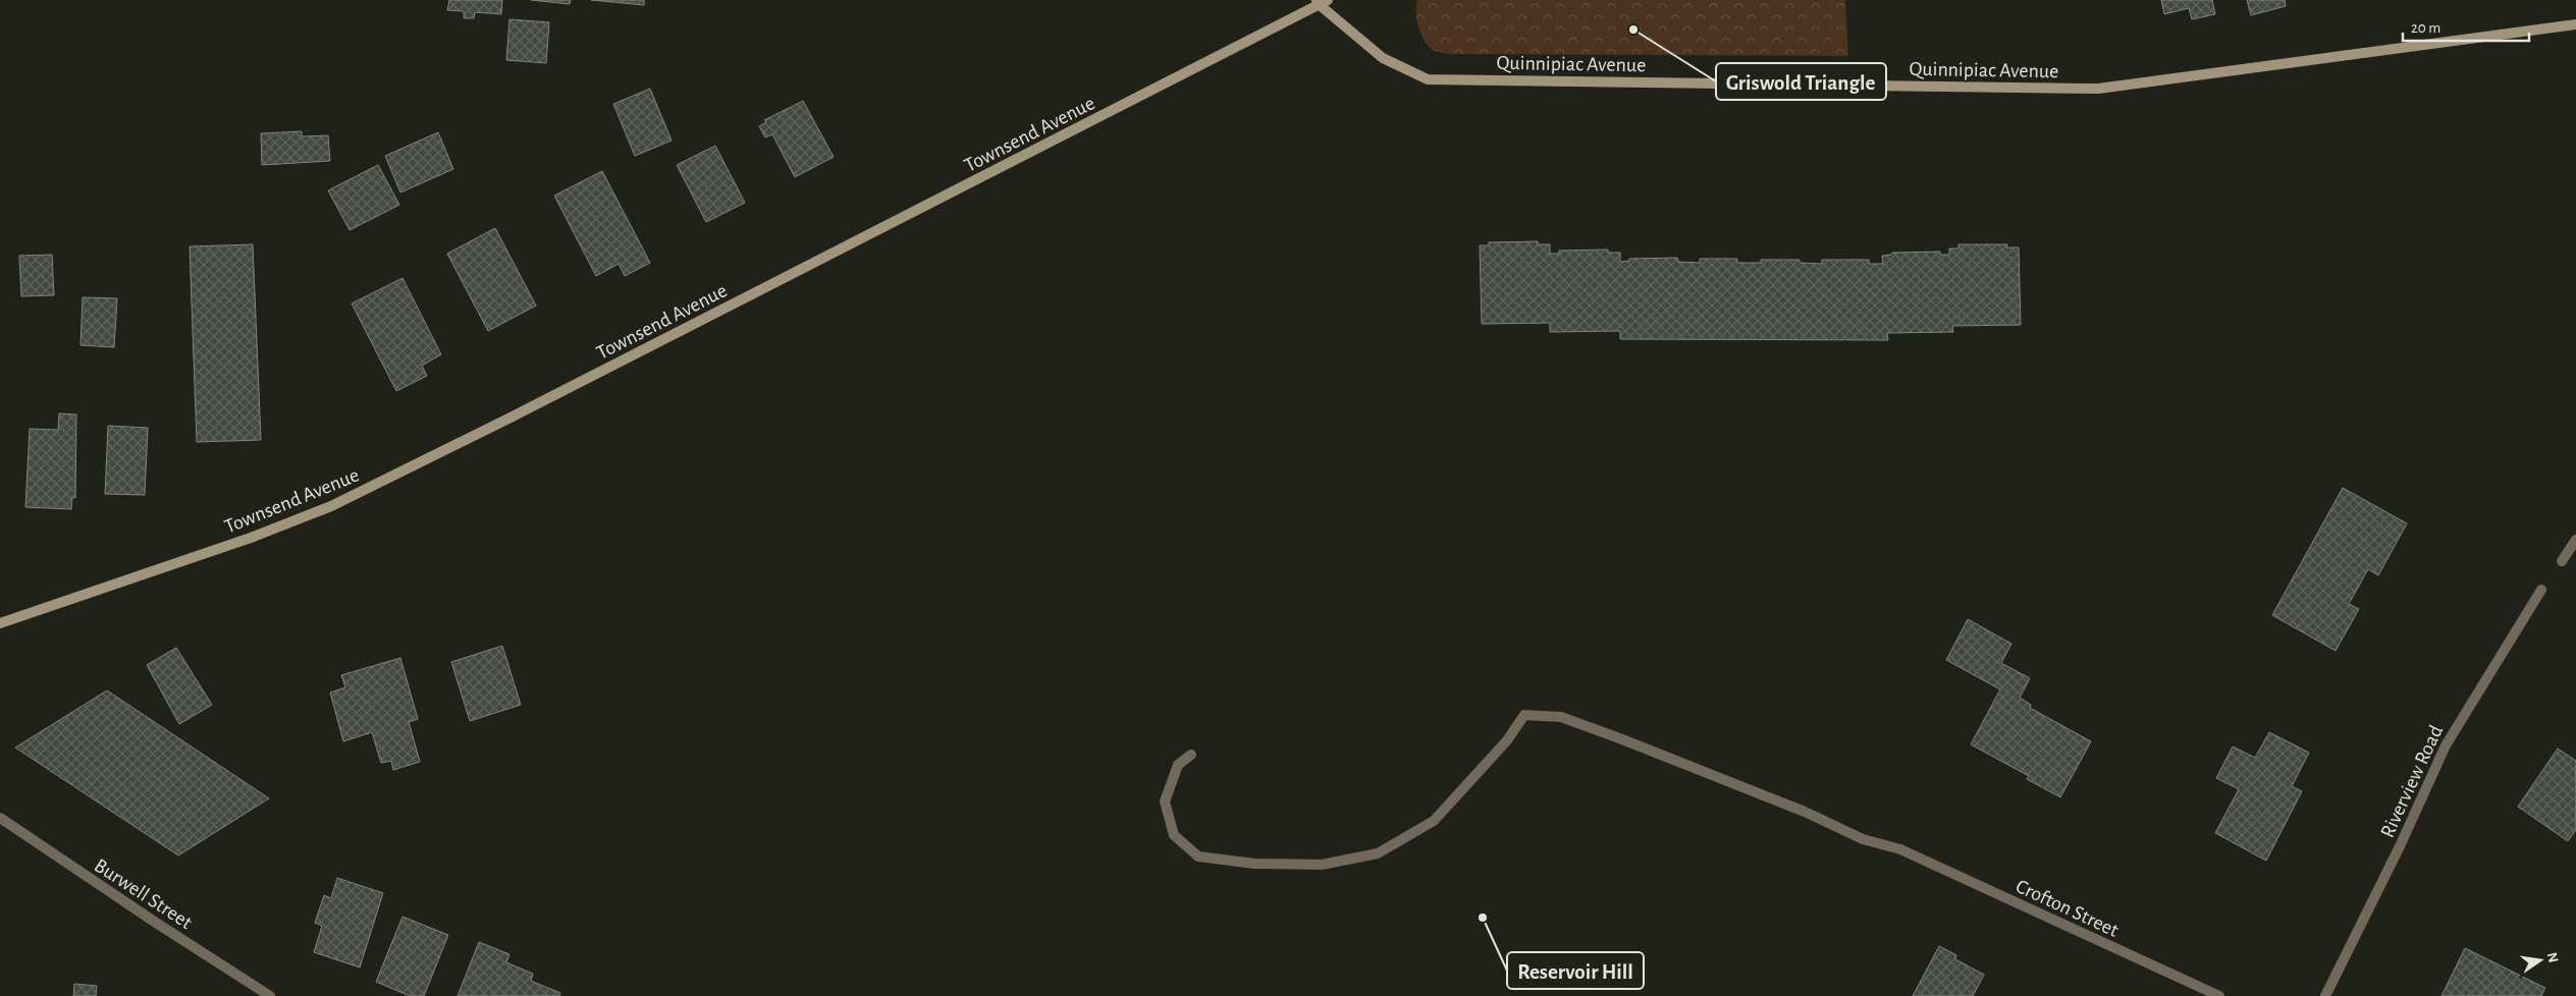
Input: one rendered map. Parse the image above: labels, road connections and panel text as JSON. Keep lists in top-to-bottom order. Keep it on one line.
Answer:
{"streets":{"main road":["Quinnipiac Avenue","Townsend Avenue"],"street":["Riverview Road","Burwell Street","Crofton Street"]},"crossings":[["Quinnipiac Avenue","Townsend Avenue"]],"places":["Griswold Triangle","Reservoir Hill"],"scale_bar":"20 m","north":"right"}
